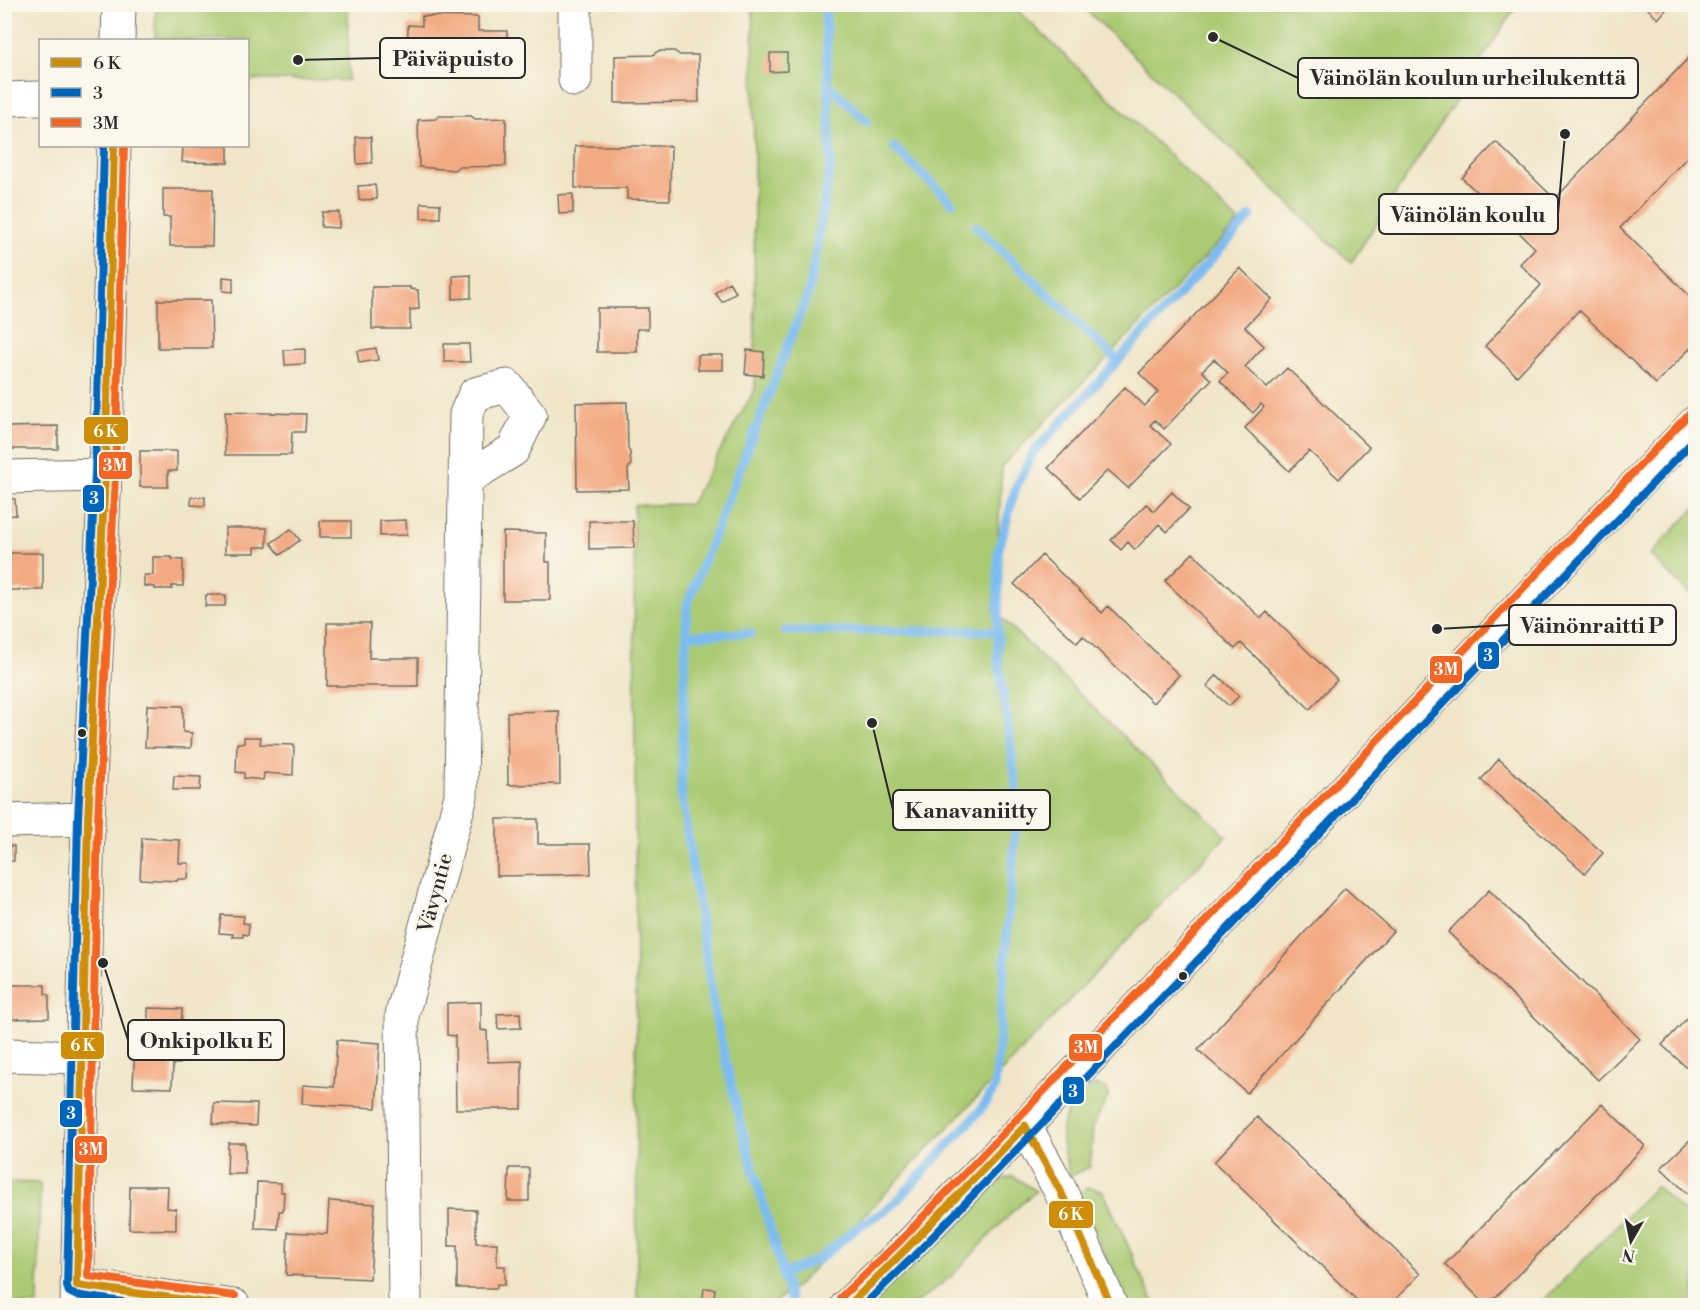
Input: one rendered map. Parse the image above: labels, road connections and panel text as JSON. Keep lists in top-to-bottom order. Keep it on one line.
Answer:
{"streets":{"street":["Vävyntie"]},"places":["Väinölän koulun urheilukenttä","Päiväpuisto","Väinölän koulu","Väinönraitti P","Kanavaniitty","Onkipolku E"],"lines":["transit line 3","transit line 3M"],"legend":["6 K","3","3M"],"north":"bottom"}
